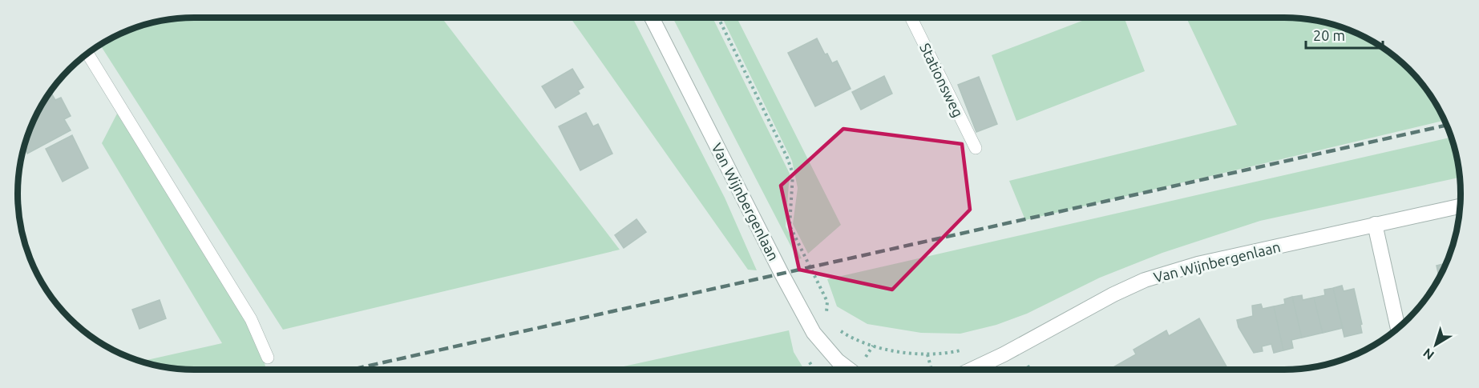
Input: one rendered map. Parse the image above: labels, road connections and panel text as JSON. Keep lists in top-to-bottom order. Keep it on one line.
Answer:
{"streets":{"street":["Van Wijnbergenlaan"],"lane":["Stationsweg"]},"scale_bar":"20 m","north":"bottom left"}
